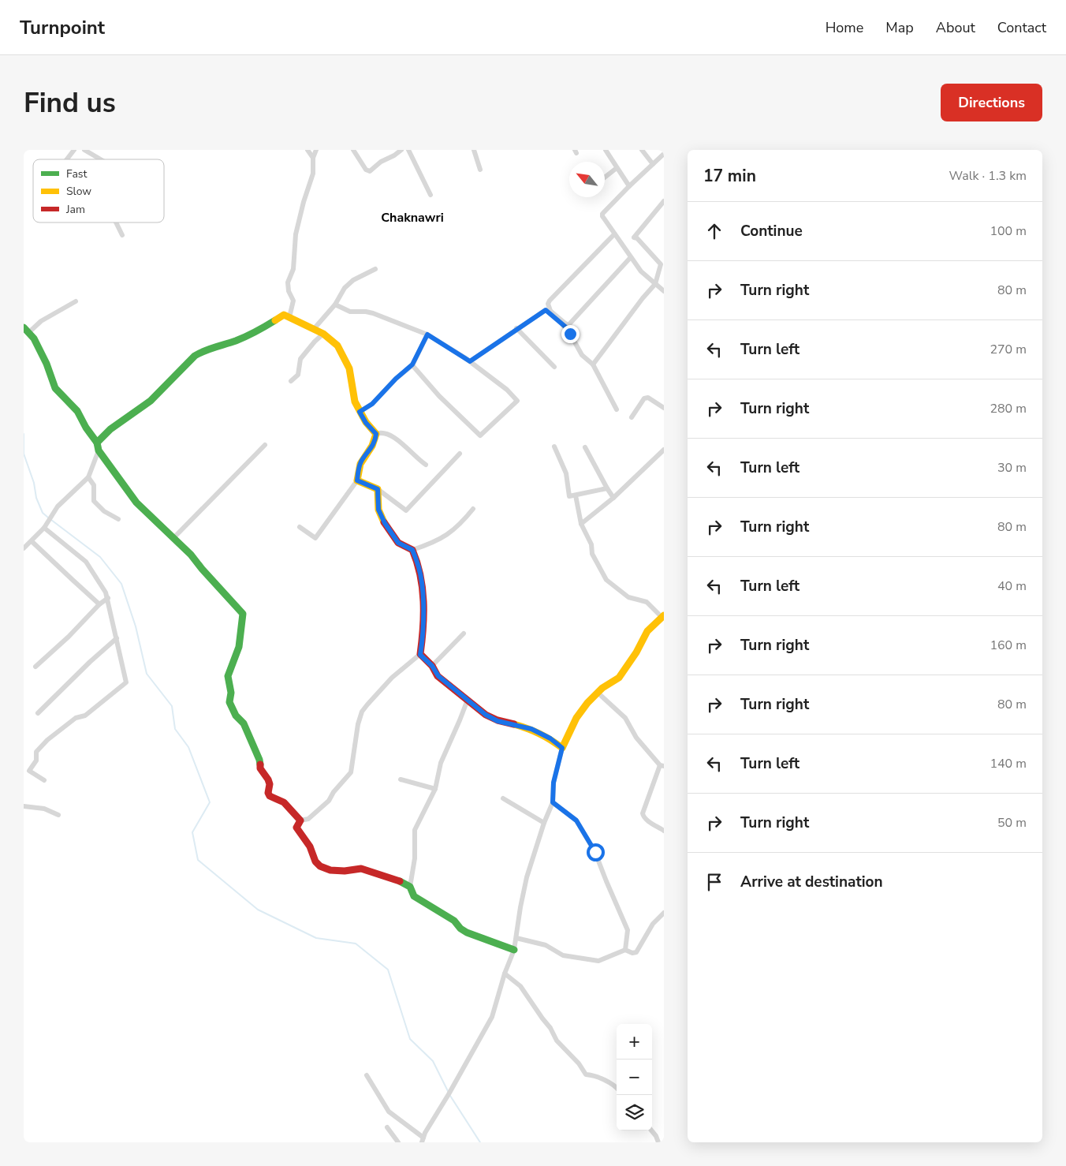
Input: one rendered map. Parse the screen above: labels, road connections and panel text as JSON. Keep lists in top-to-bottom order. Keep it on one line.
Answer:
{"districts":["Chaknawri"],"legend":["Fast","Slow","Jam"],"north":"top left","page":{"header":"Turnpoint","nav":["Home","Map","About","Contact"],"buttons":"Directions","title":"Find us","heading":["17 min","Walk · 1.3 km"],"list":[["Continue","100 m"],["Turn right","80 m"],["Turn left","270 m"],["Turn right","280 m"],["Turn left","30 m"],["Turn right","80 m"],["Turn left","40 m"],["Turn right","160 m"],["Turn right","80 m"],["Turn left","140 m"],["Turn right","50 m"],"Arrive at destination"],"map_buttons":["+","−"]}}
